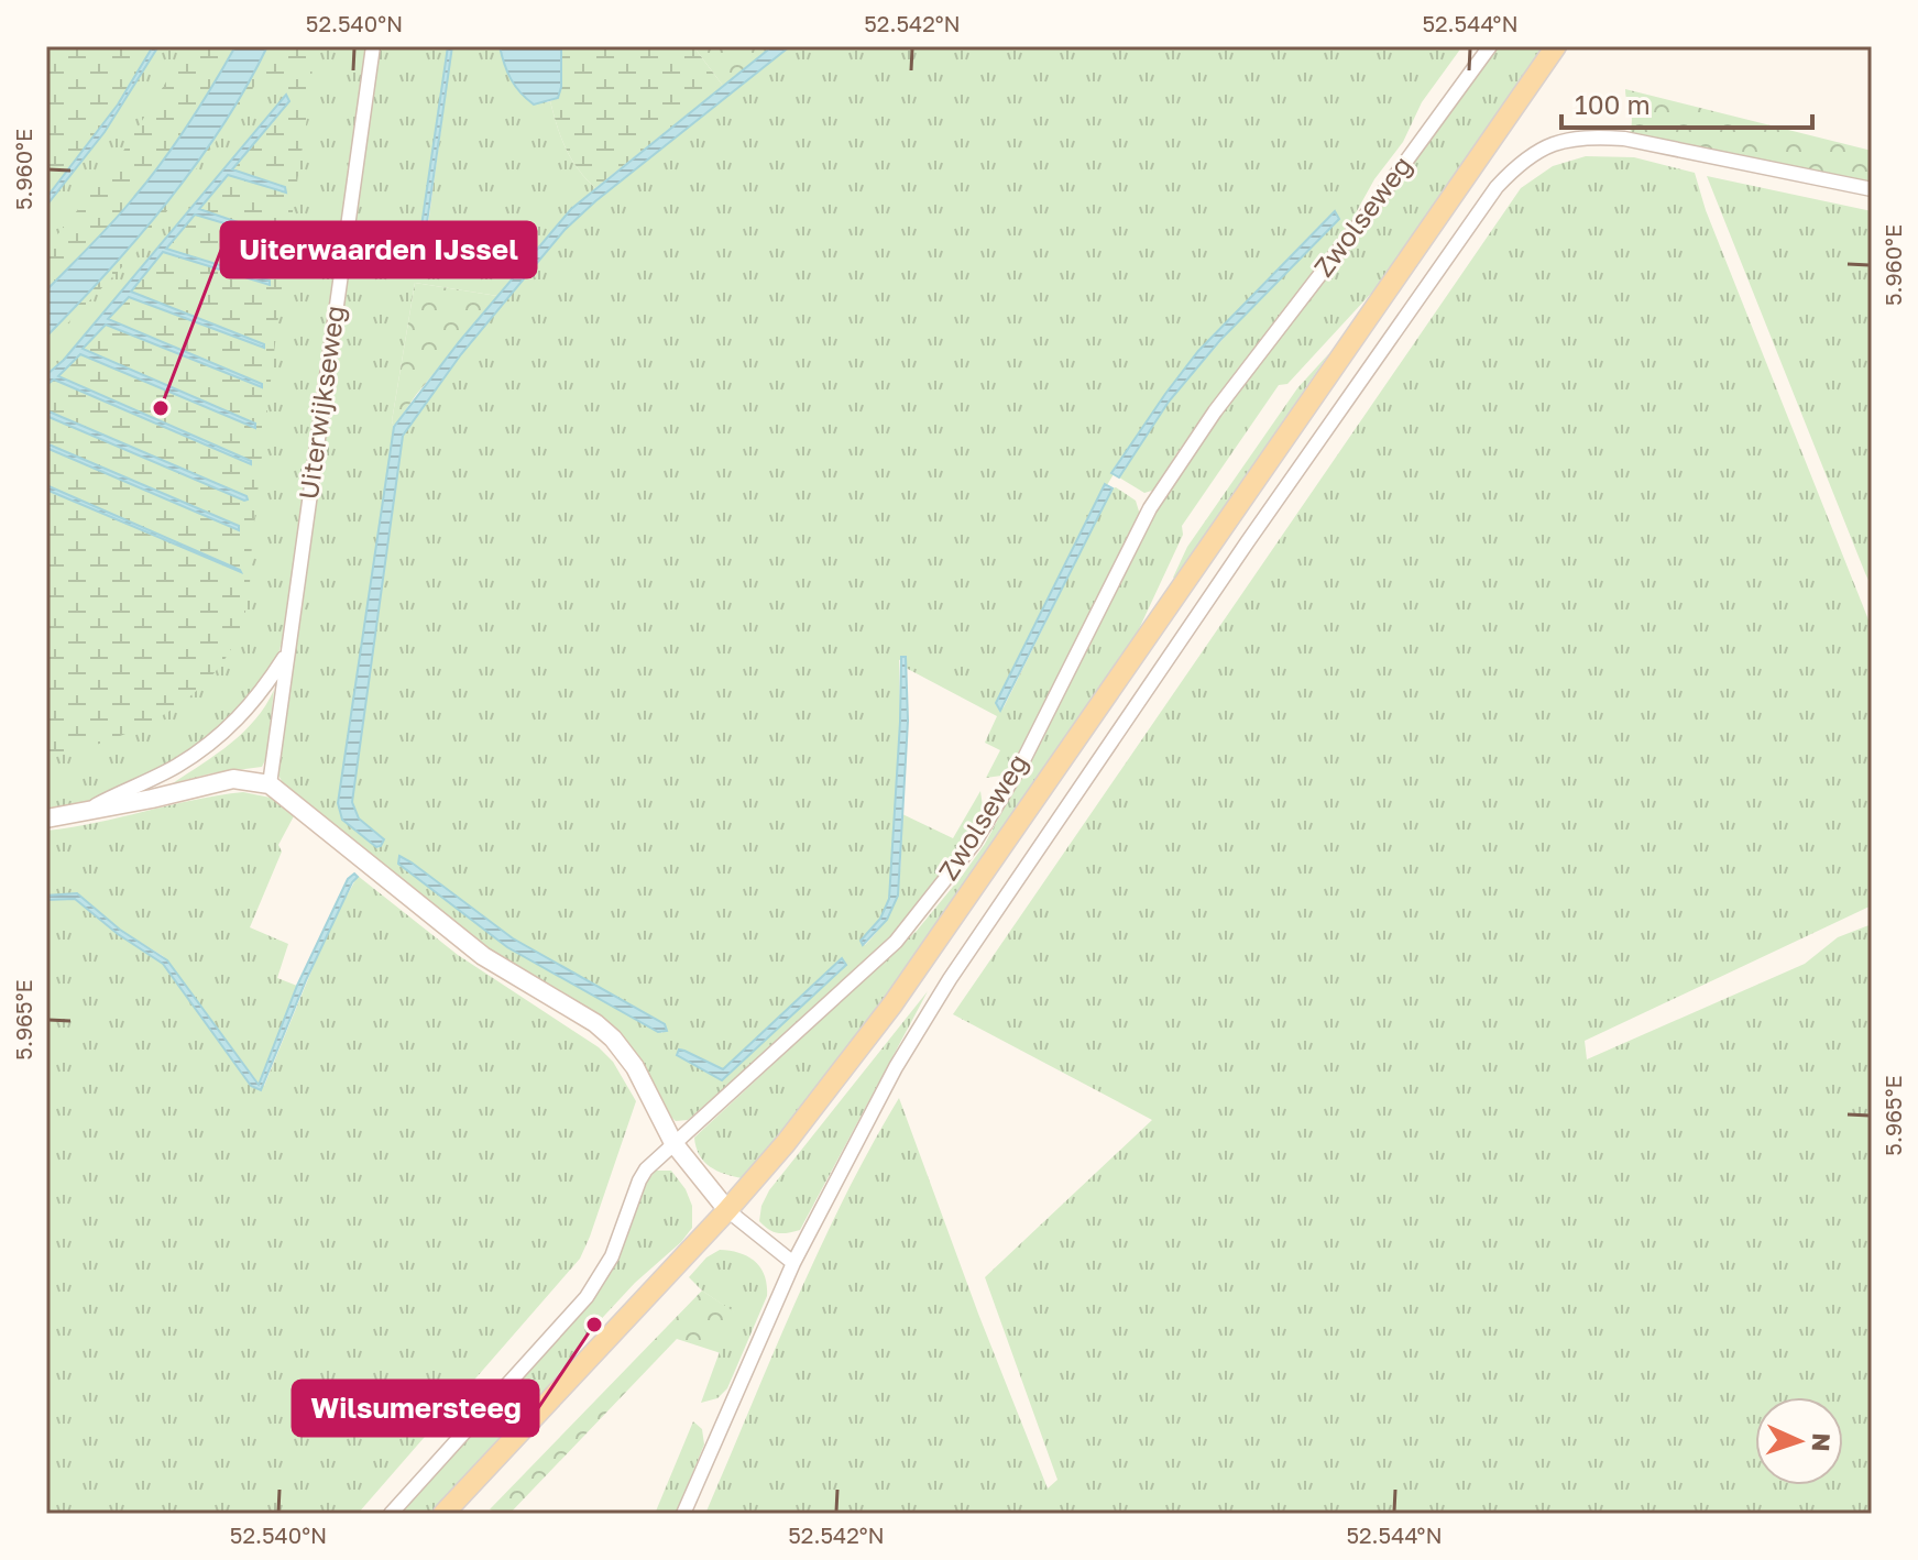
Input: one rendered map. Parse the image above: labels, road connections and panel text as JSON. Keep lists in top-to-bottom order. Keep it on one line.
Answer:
{"streets":{"main road":["Zwolseweg"],"street":["Uiterwijkseweg"]},"places":["Uiterwaarden IJssel","Wilsumersteeg"],"scale_bar":"100 m","north":"right","coordinates":["52.540°N","52.542°N","52.544°N","5.960°E","5.965°E"]}
